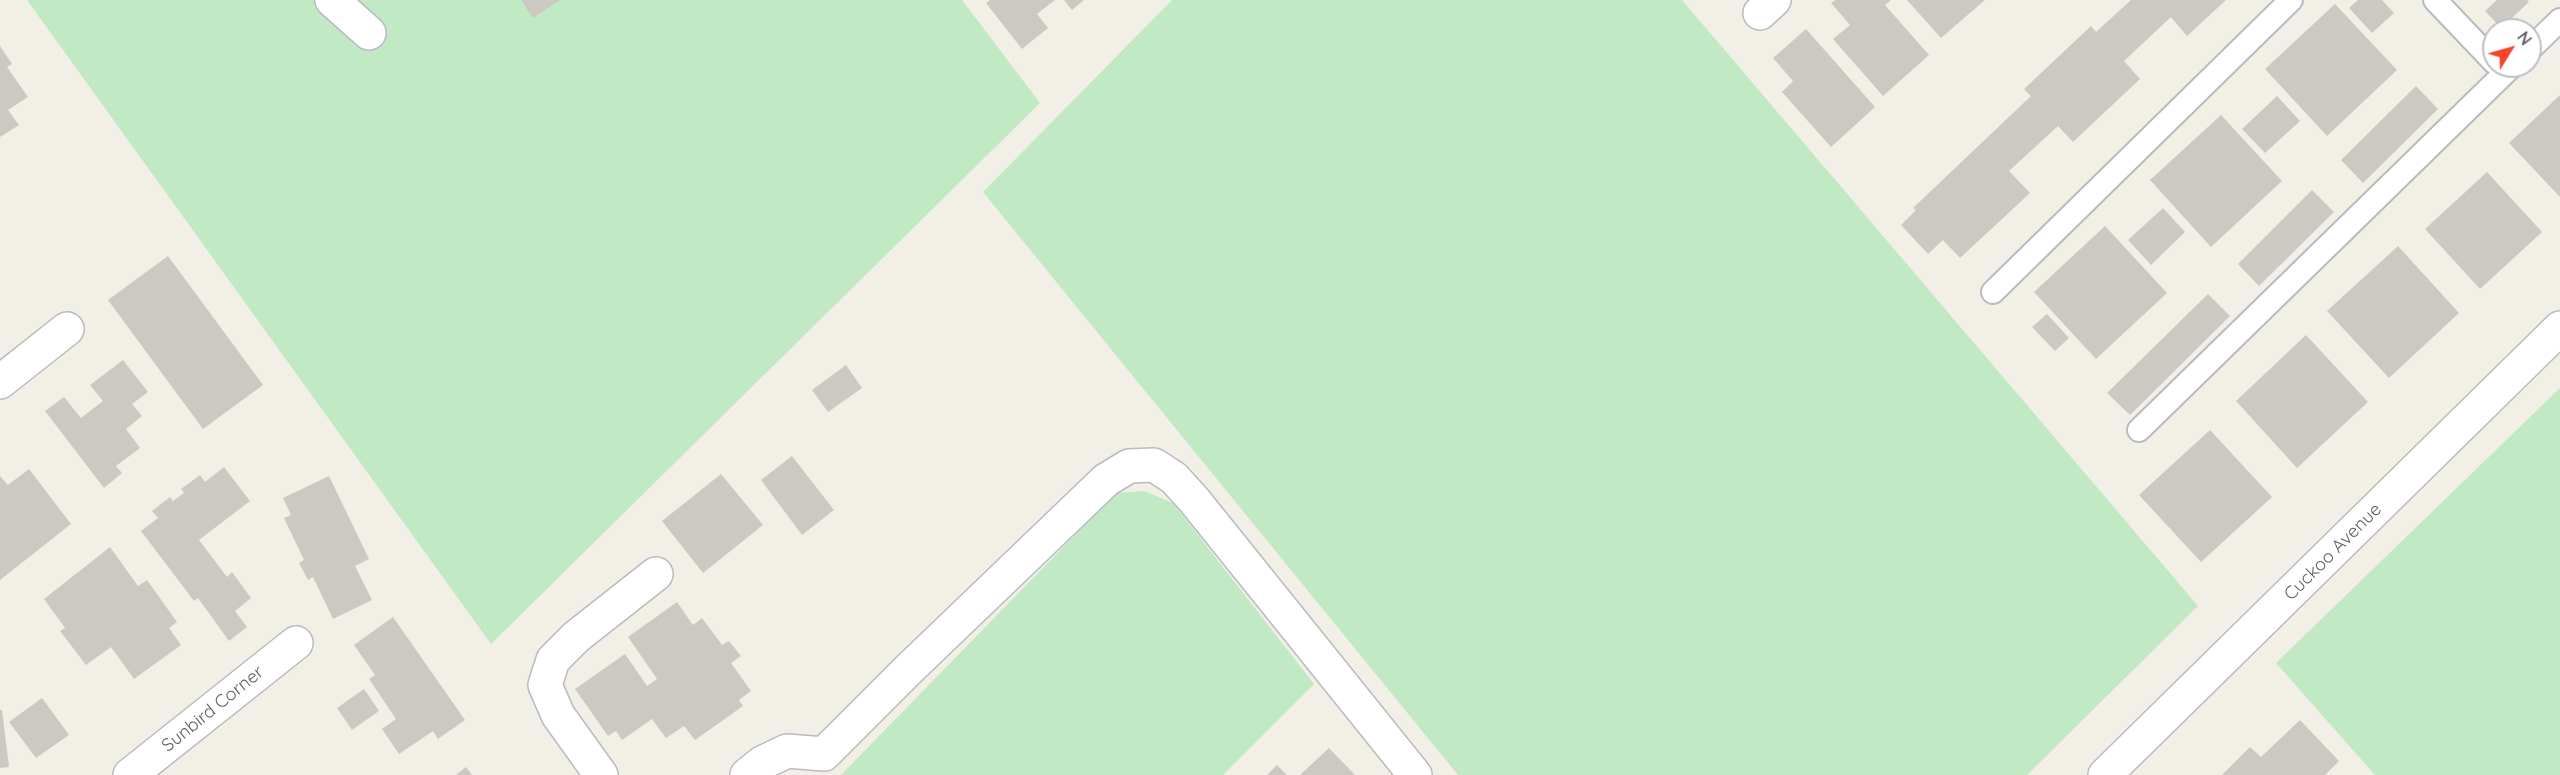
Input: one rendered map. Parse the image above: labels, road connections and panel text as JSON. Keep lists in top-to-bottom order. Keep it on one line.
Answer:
{"streets":{"street":["Cuckoo Avenue","Sunbird Corner"]},"north":"top right"}
